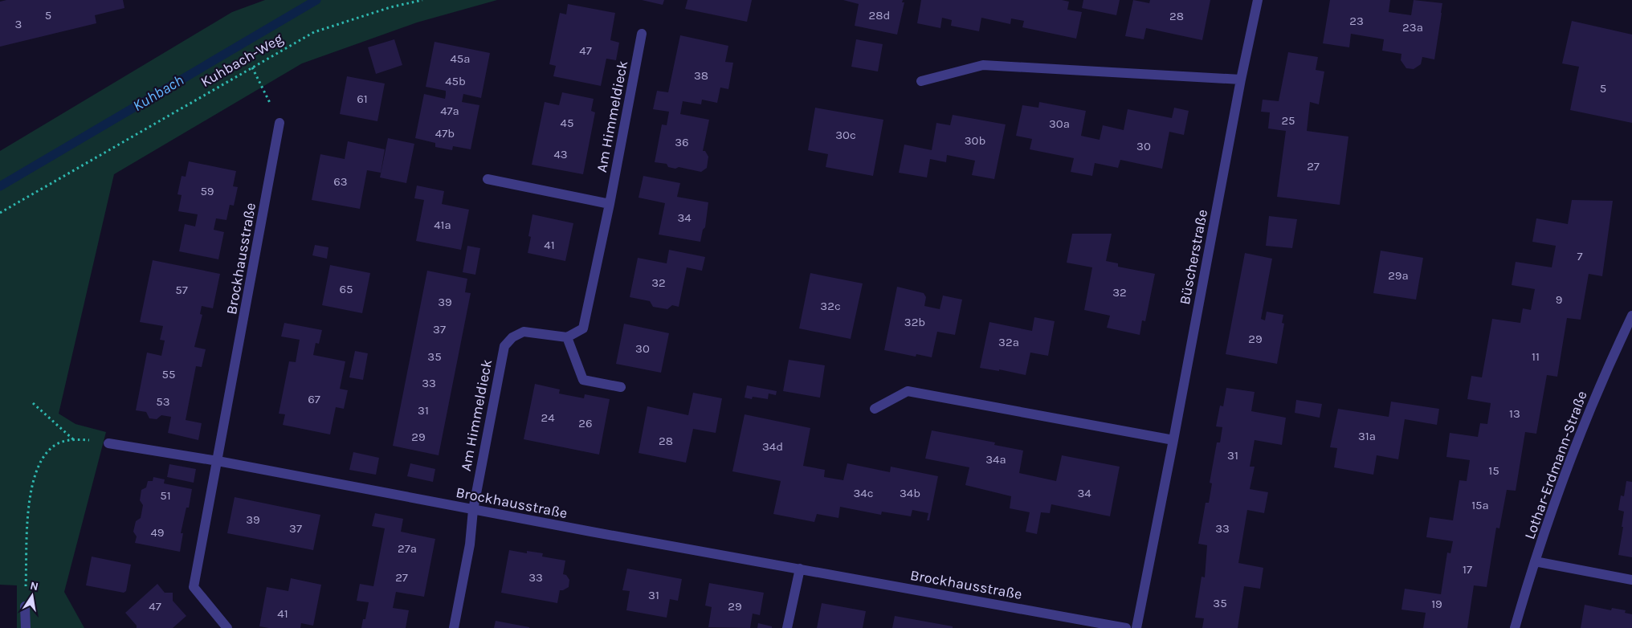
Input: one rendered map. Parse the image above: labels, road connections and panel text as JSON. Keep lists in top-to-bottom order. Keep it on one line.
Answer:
{"streets":{"street":["Am Himmeldieck","Büscherstraße","Brockhausstraße","Lothar-Erdmann-Straße"],"path":["Kuhbach-Weg"]},"crossings":[["Am Himmeldieck","Brockhausstraße"]],"water":["Kuhbach"],"house_numbers":["5","28d","28","23","3","23a","47","45a","38","45b","5","61","47a","25","45","30a","47b","30c","30b","36","30","43","27","63","59","34","41a","41","7","29a","32","65","57","32","9","39","32c","32b","37","29","32a","30","35","11","55","33","67","53","31","13","24","26","31a","29","28","34d","31","34a","15","34c","34b","34","51","15a","39","37","33","49","27a","17","27","33","31","35","19","47","29","41"],"north":"top"}
